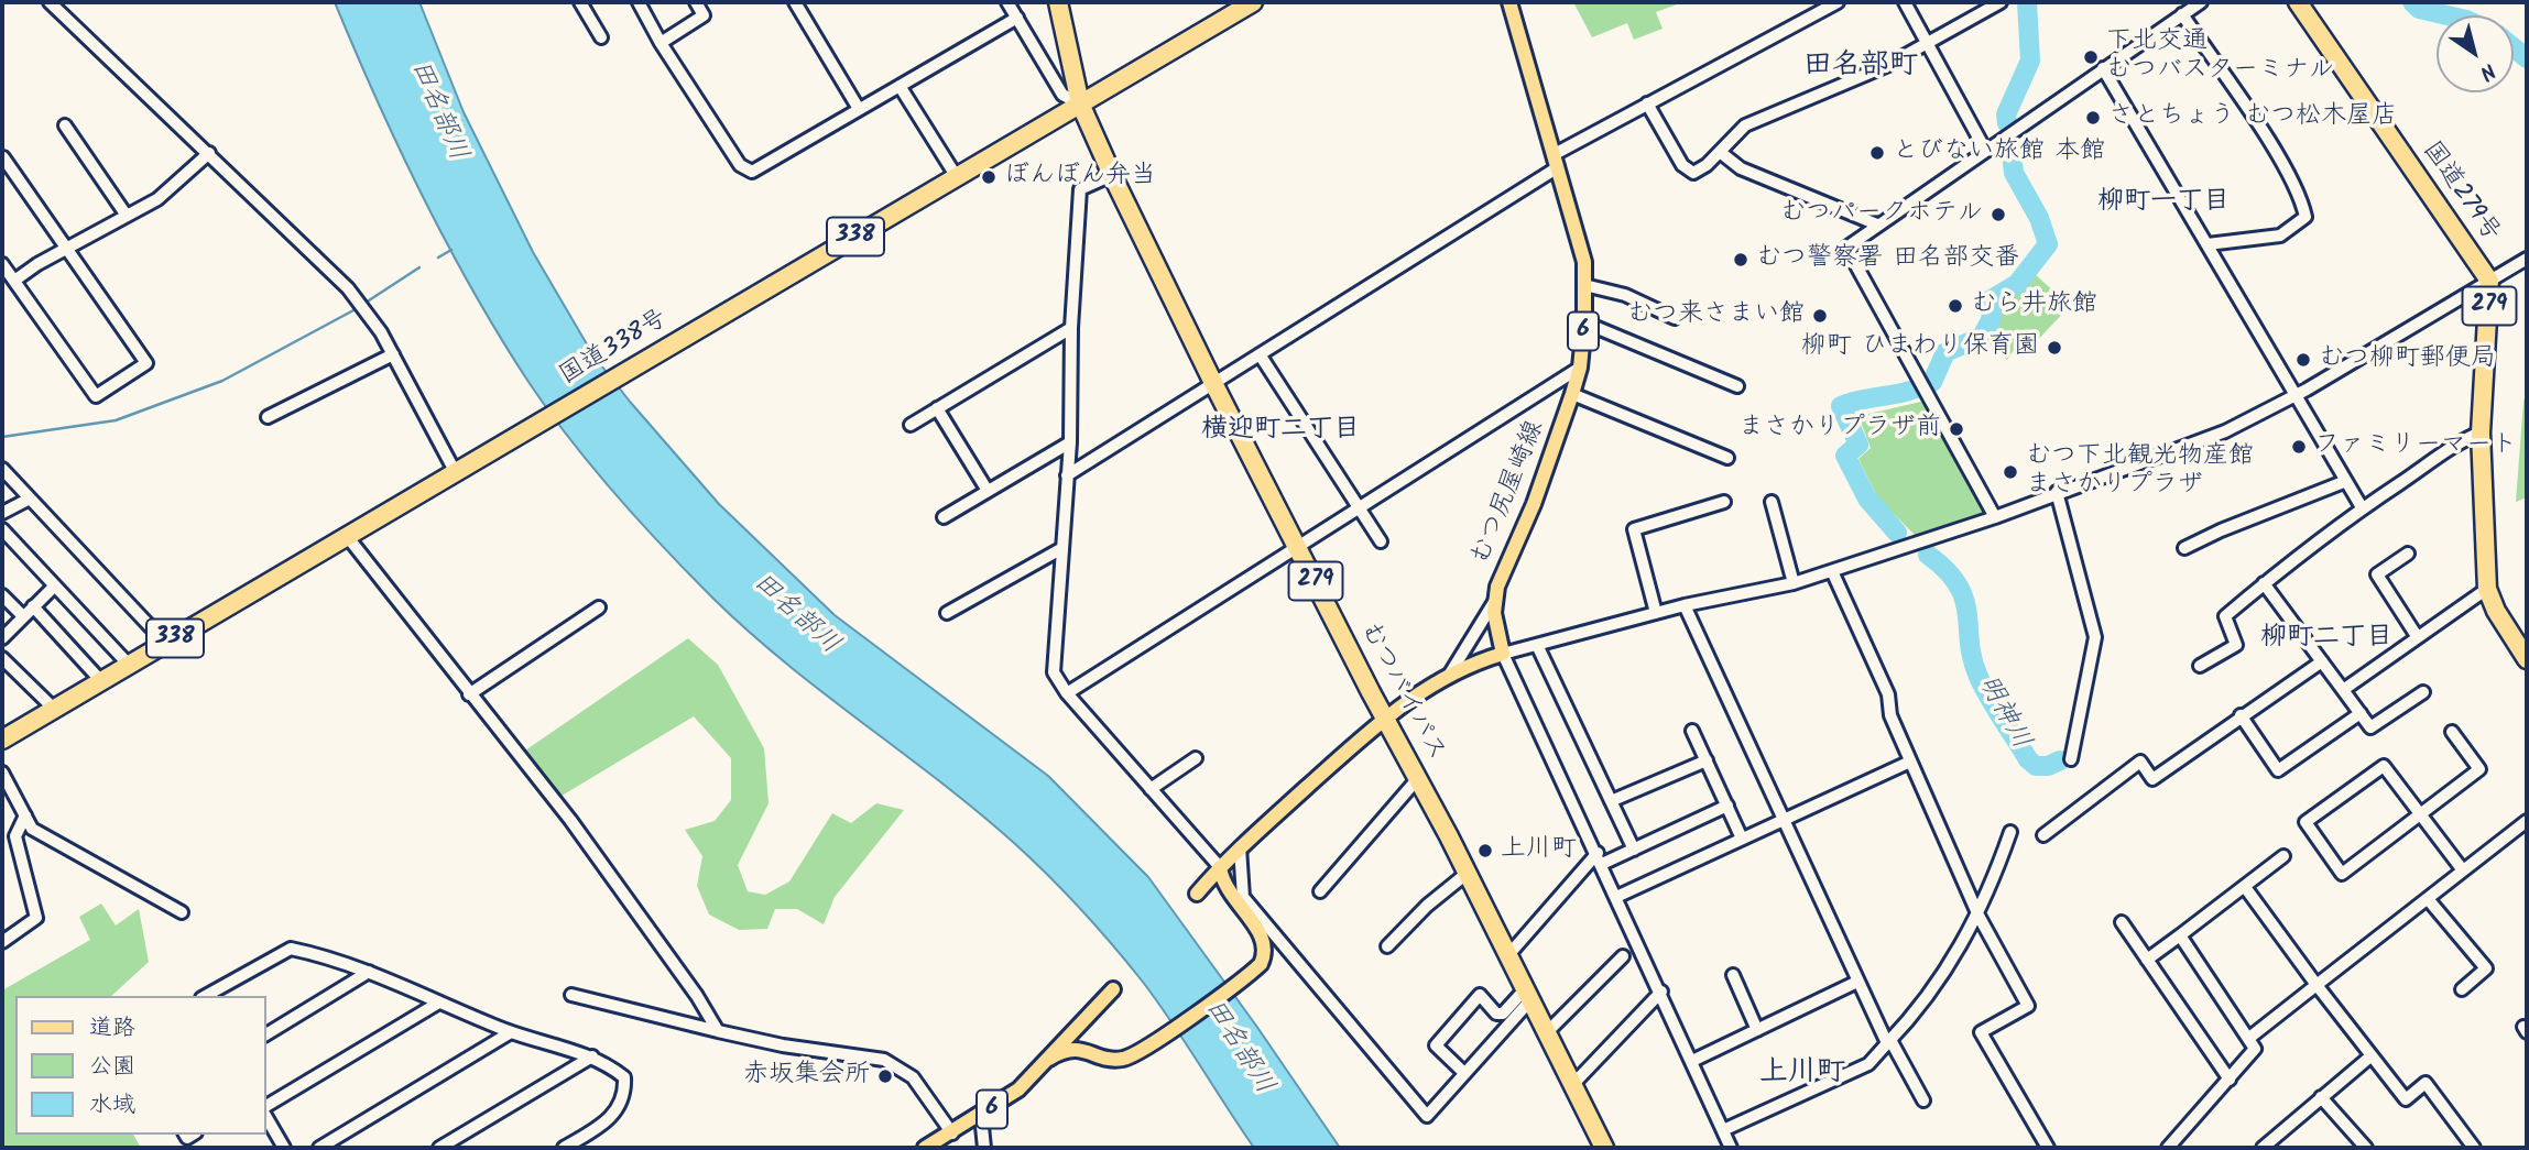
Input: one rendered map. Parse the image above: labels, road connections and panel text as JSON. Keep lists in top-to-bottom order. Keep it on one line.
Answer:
{"streets":{"highway":["国道279号","338","279","国道338号","むつバイパス"],"main road":["6","むつ尻屋崎線"]},"crossings":[["国道338号","むつバイパス"]],"districts":["田名部町","柳町一丁目","横迎町二丁目","柳町二丁目","上川町"],"water":["田名部川","明神川"],"places":["下北交通 むつバスターミナル","さとちょう むつ松木屋店","とびない旅館 本館","ぼんぼん弁当","むつパークホテル","むつ警察署 田名部交番","むら井旅館","むつ来さまい館","柳町 ひまわり保育園","むつ柳町郵便局","まさかりプラザ前","ファミリーマート","むつ下北観光物産館 まさかりプラザ","上川町","赤坂集会所"],"legend":["道路","公園","水域"],"north":"bottom right"}
